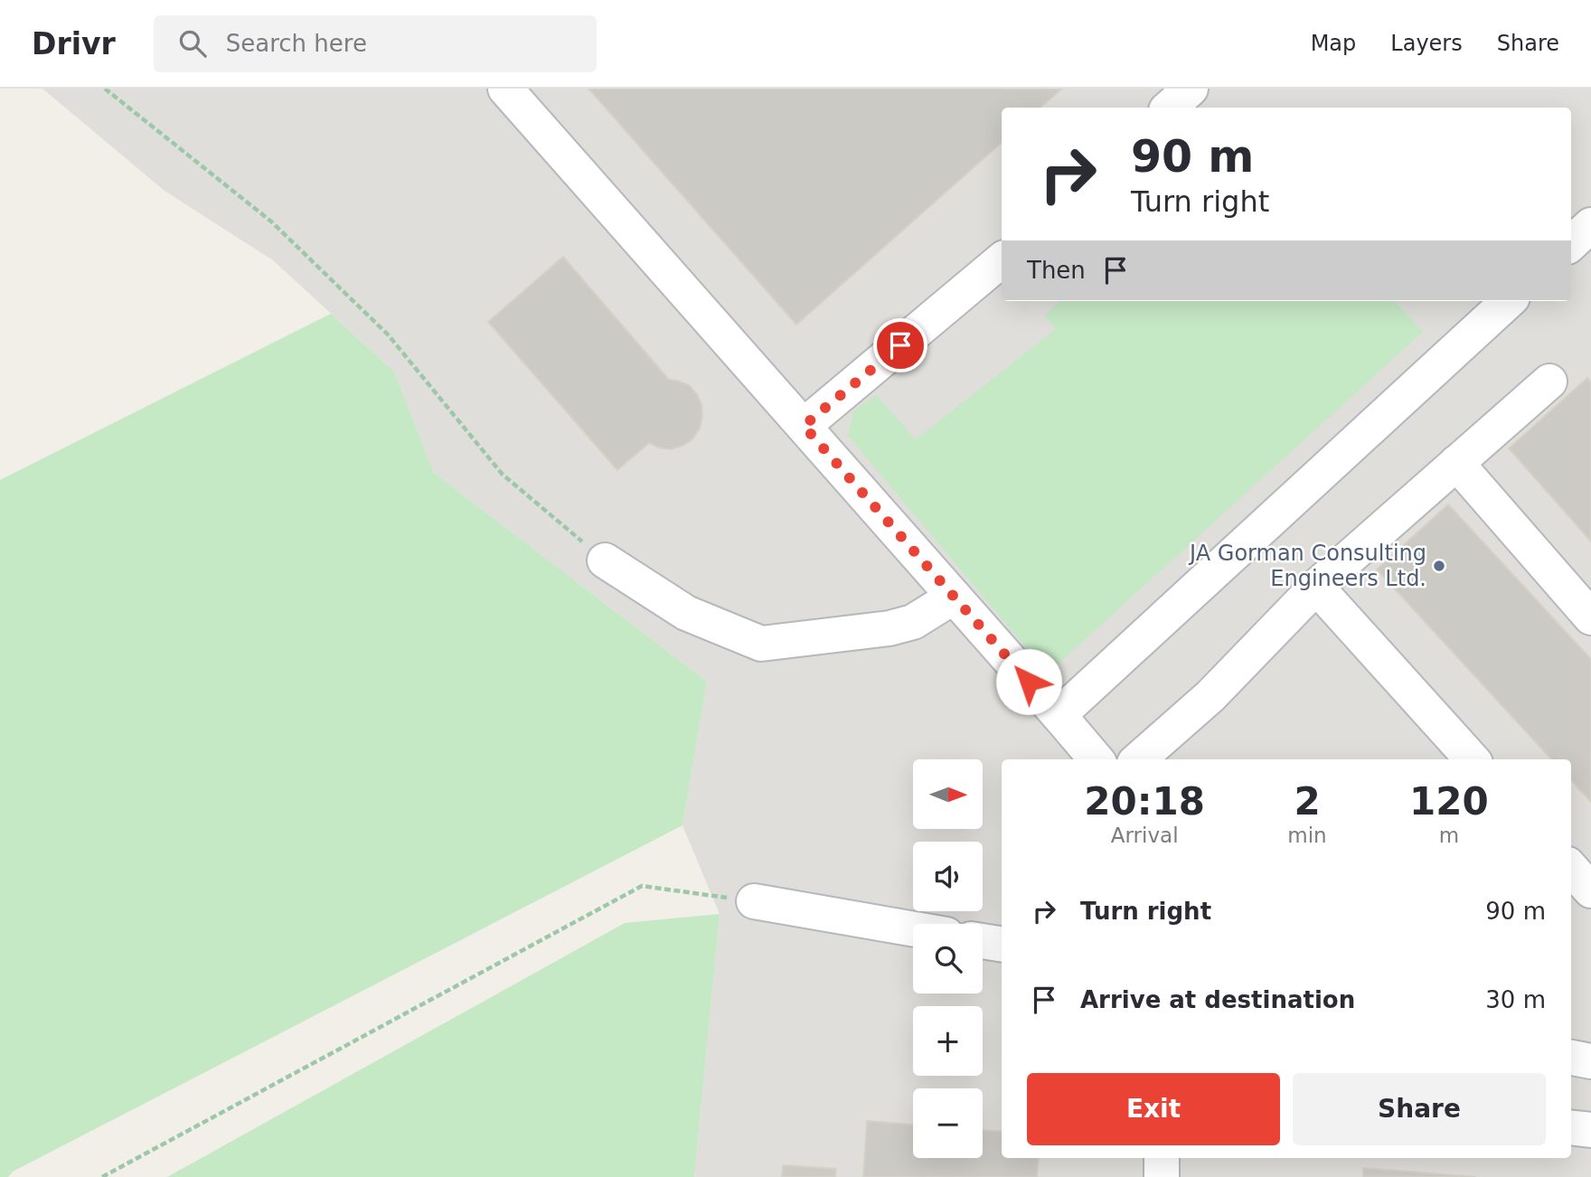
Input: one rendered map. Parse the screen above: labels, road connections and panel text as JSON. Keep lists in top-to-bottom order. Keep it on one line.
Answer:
{"places":["JA Gorman Consulting Engineers Ltd."],"north":"right","page":{"header":"Drivr","search":"Search here","nav":["Map","Layers","Share"],"turn":["90 m","Turn right"],"then":"Then","map_buttons":["+","−"],"eta":["20:18","Arrival","2","min","120","m"],"list":[{"name":"Turn right","value":"90 m"},{"name":"Arrive at destination","value":"30 m"}],"buttons":["Exit","Share"]}}
